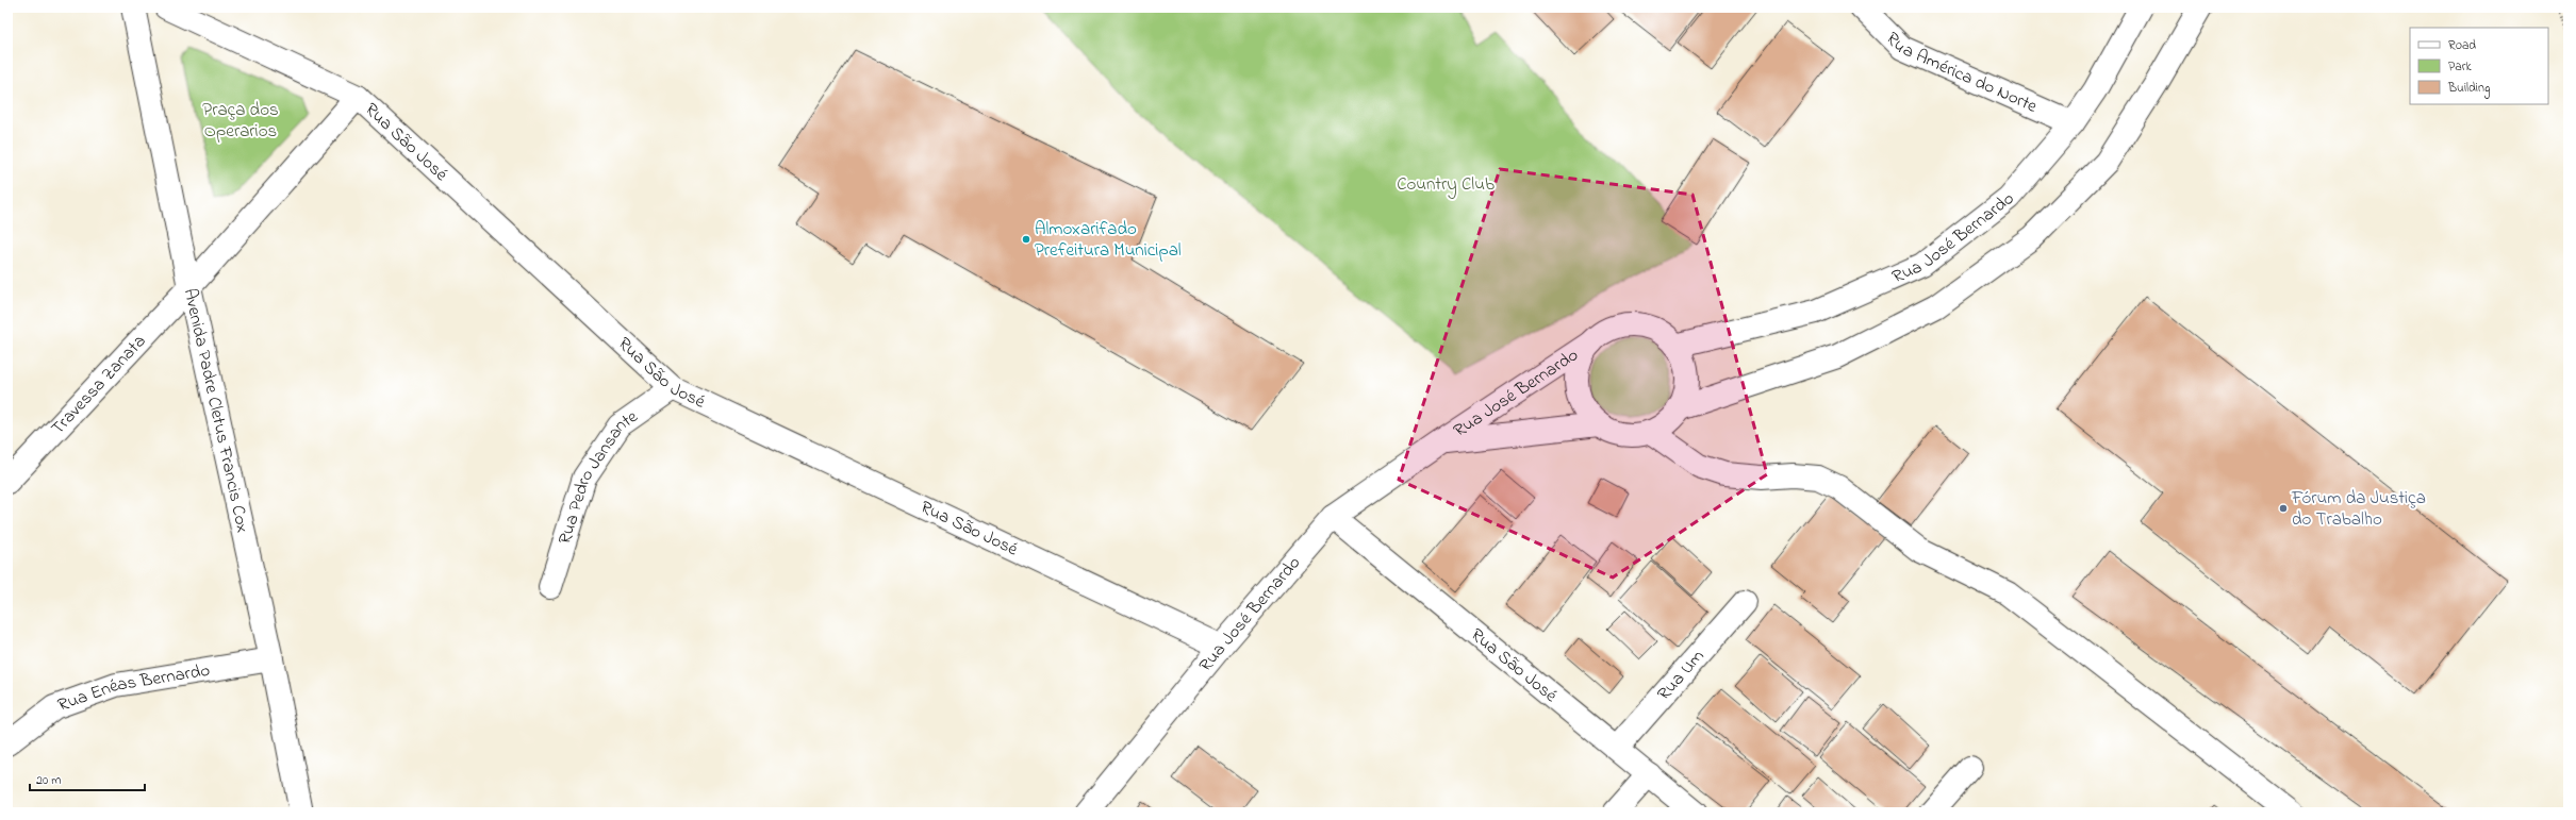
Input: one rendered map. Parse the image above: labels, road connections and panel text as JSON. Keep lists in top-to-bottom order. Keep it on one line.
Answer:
{"streets":{"street":["Rua América do Norte","Rua São José","Rua José Bernardo","Travessa Zanata","Avenida Padre Cletus Francis Cox","Rua Pedro Jansante","Rua Um","Rua Enéas Bernardo"]},"crossings":[["Rua América do Norte","Rua José Bernardo"],["Rua São José","Rua José Bernardo"],["Rua São José","Rua Pedro Jansante"],["Rua São José","Rua Um"],["Travessa Zanata","Avenida Padre Cletus Francis Cox"],["Avenida Padre Cletus Francis Cox","Rua Enéas Bernardo"]],"parks":["Praça dos Operarios","Country Club"],"places":["Almoxarifado Prefeitura Municipal","Fórum da Justiça do Trabalho"],"legend":["Road","Park","Building"],"scale_bar":"20 m"}
